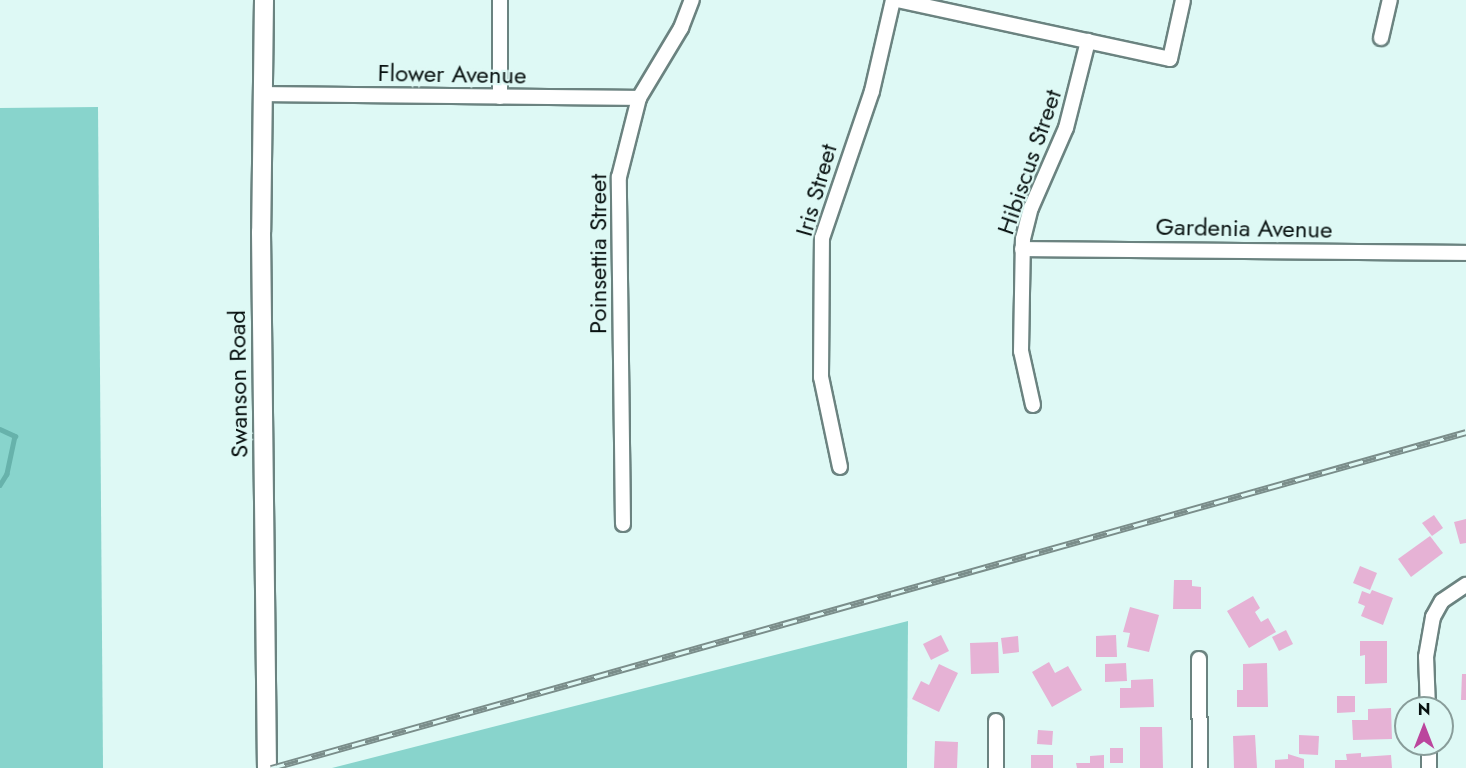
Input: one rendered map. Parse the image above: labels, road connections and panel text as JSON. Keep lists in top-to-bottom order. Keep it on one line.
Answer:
{"streets":{"street":["Flower Avenue","Hibiscus Street","Iris Street","Gardenia Avenue","Poinsettia Street","Swanson Road"]},"crossings":[["Flower Avenue","Poinsettia Street"],["Flower Avenue","Swanson Road"],["Hibiscus Street","Gardenia Avenue"]],"north":"top"}
